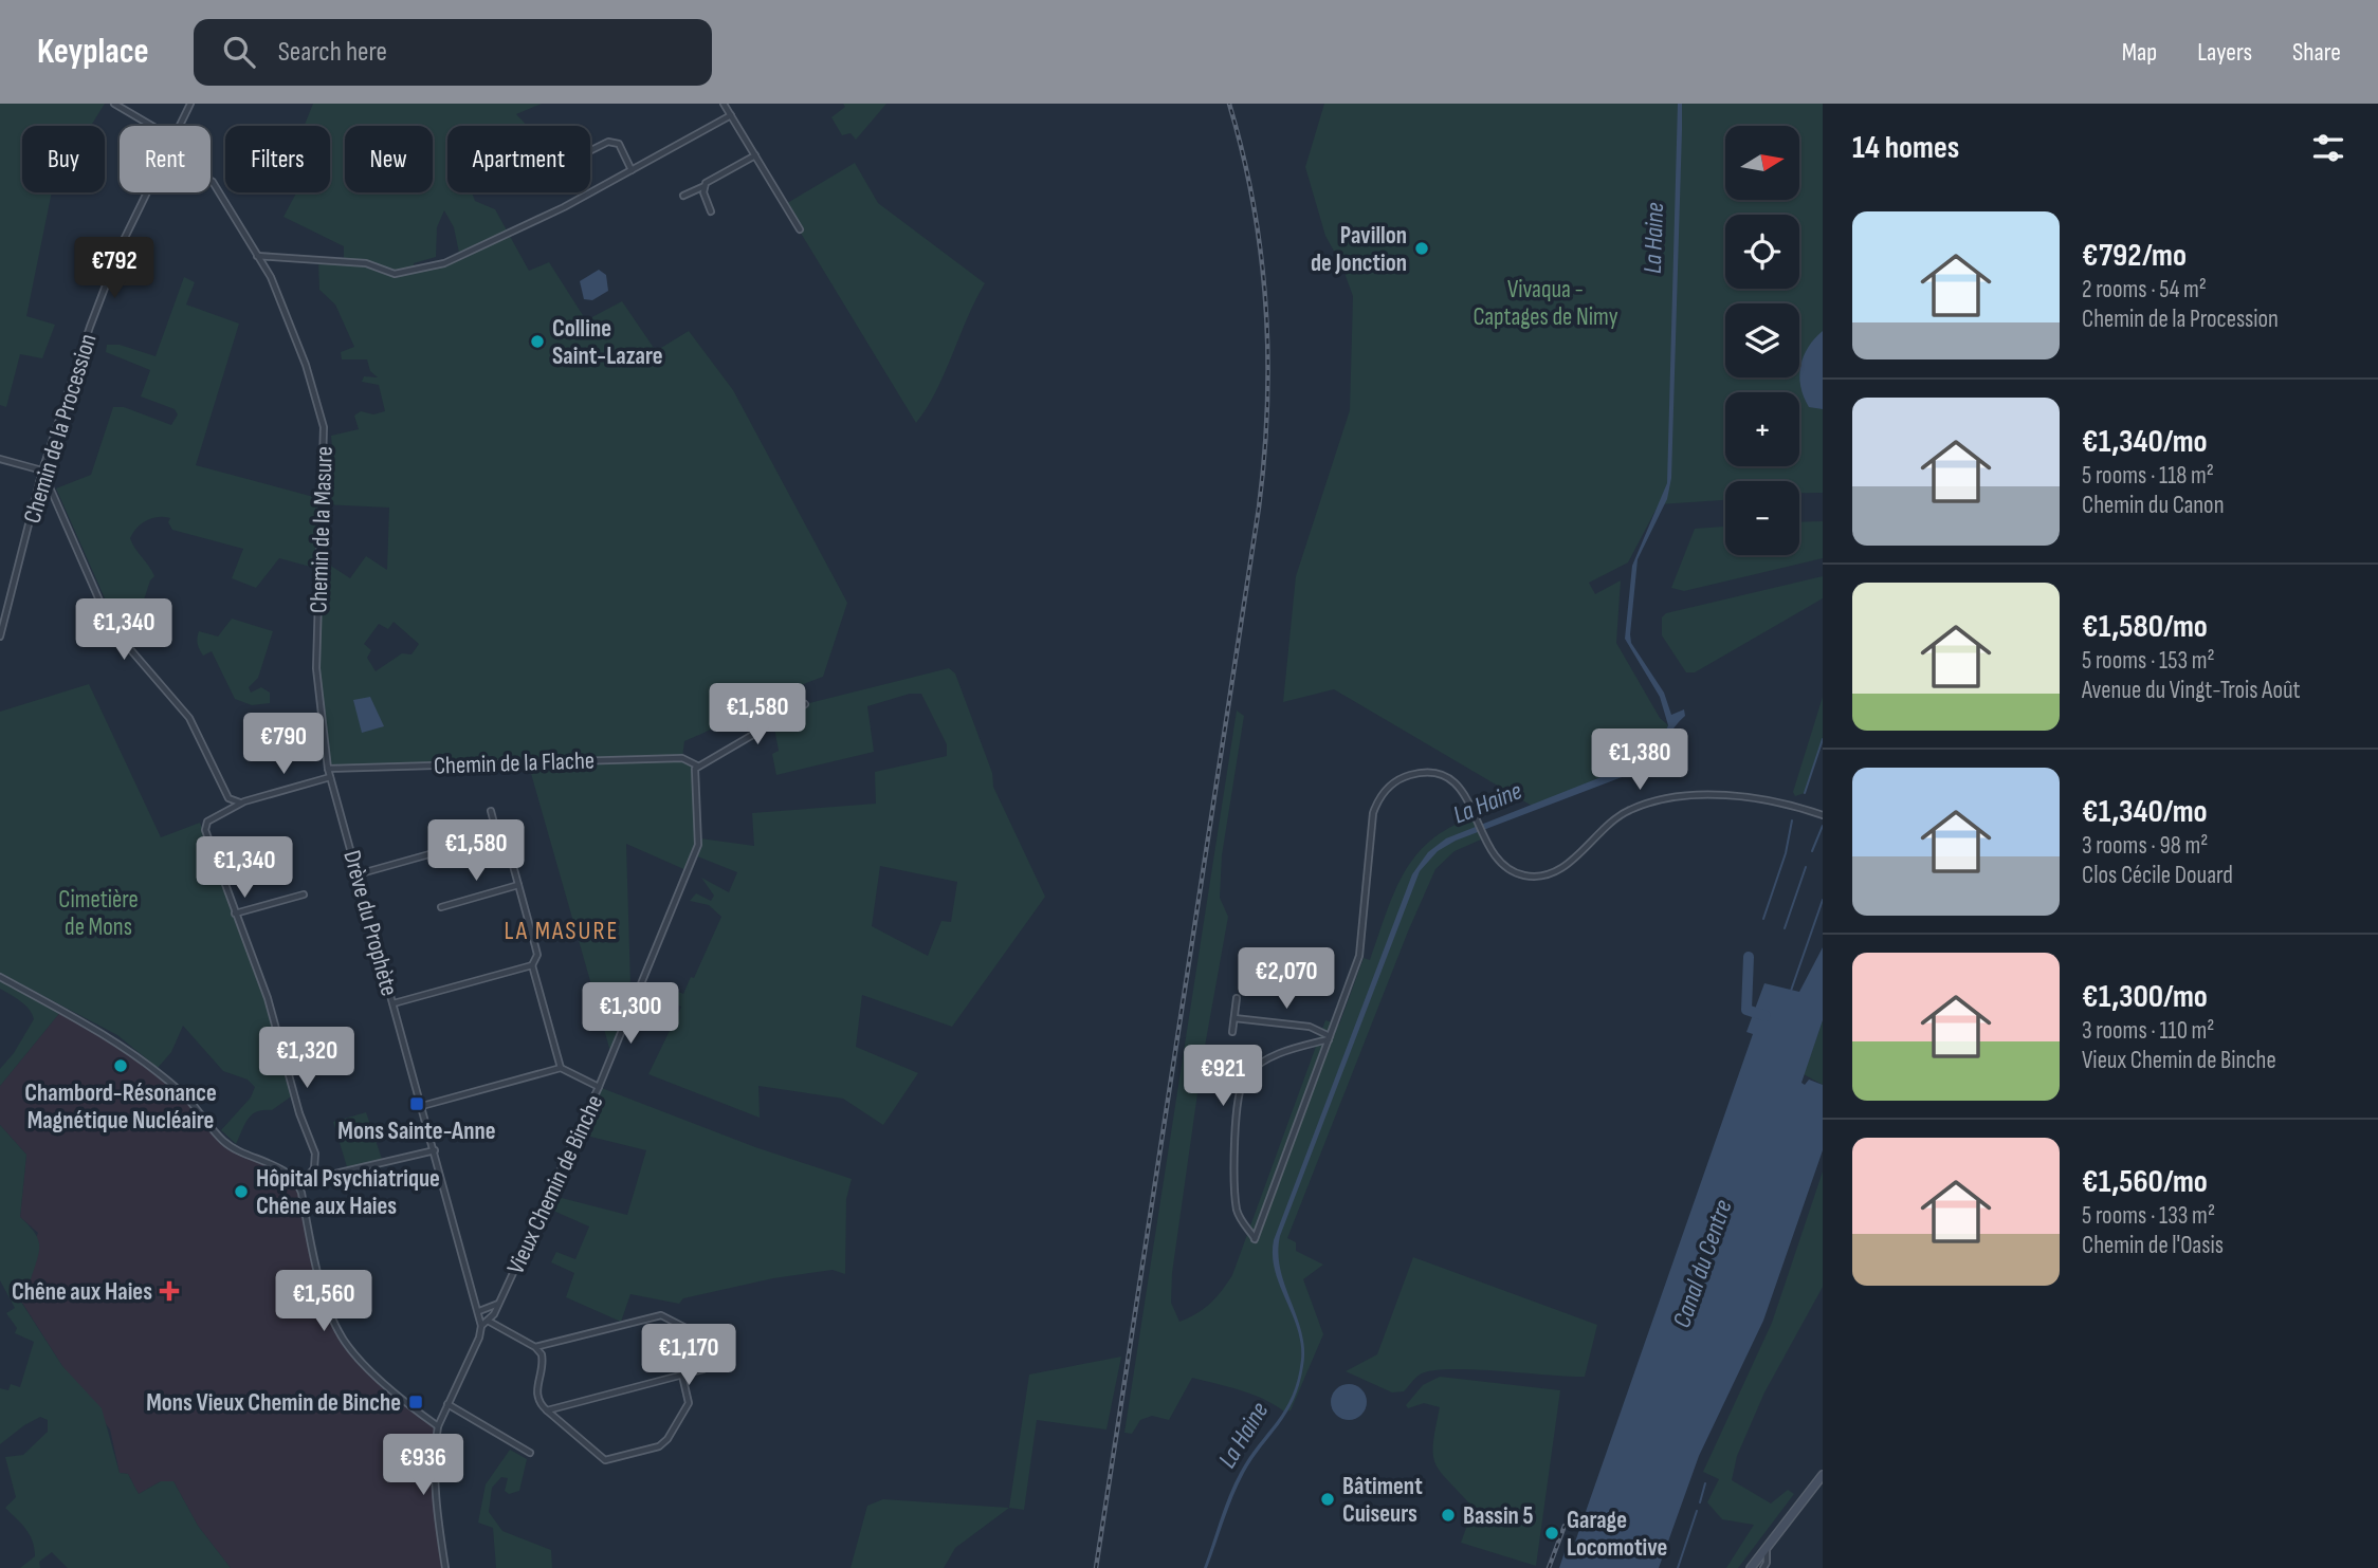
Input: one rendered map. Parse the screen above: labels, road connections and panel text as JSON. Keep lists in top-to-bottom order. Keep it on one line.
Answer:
{"streets":{"street":["Chemin de la Procession","Chemin de la Masure","Chemin de la Flache","Drève du Prophète","Vieux Chemin de Binche"]},"crossings":[["Chemin de la Masure","Chemin de la Flache"],["Chemin de la Masure","Drève du Prophète"],["Chemin de la Flache","Vieux Chemin de Binche"],["Drève du Prophète","Vieux Chemin de Binche"]],"districts":["LA MASURE"],"water":["La Haine","Canal du Centre"],"parks":["Vivaqua - Captages de Nimy","Cimetière de Mons"],"places":{"other":["Pavillon de Jonction","Colline Saint-Lazare","Chambord-Résonance Magnétique Nucléaire","Hôpital Psychiatrique Chêne aux Haies","Bâtiment Cuiseurs","Bassin 5","Garage Locomotive"],"transit":["Mons Sainte-Anne","Mons Vieux Chemin de Binche"],"health":["Chêne aux Haies"]},"north":"right","page":{"header":"Keyplace","search":"Search here","nav":["Map","Layers","Share"],"heading":"14 homes","map_buttons":["+","−"],"chip":["Buy","Rent","Filters","New","Apartment"],"list":[{"name":"€792/mo","note":"2 rooms · 54 m² · Chemin de la Procession"},{"name":"€1,340/mo","note":"5 rooms · 118 m² · Chemin du Canon"},{"name":"€1,580/mo","note":"5 rooms · 153 m² · Avenue du Vingt-Trois Août"},{"name":"€1,340/mo","note":"3 rooms · 98 m² · Clos Cécile Douard"},{"name":"€1,300/mo","note":"3 rooms · 110 m² · Vieux Chemin de Binche"},{"name":"€1,560/mo","note":"5 rooms · 133 m² · Chemin de l'Oasis"}],"price":["€792","€1,340","€1,580","€790","€1,380","€1,580","€1,340","€2,070","€1,300","€1,320","€921","€1,560","€1,170","€936"]}}
